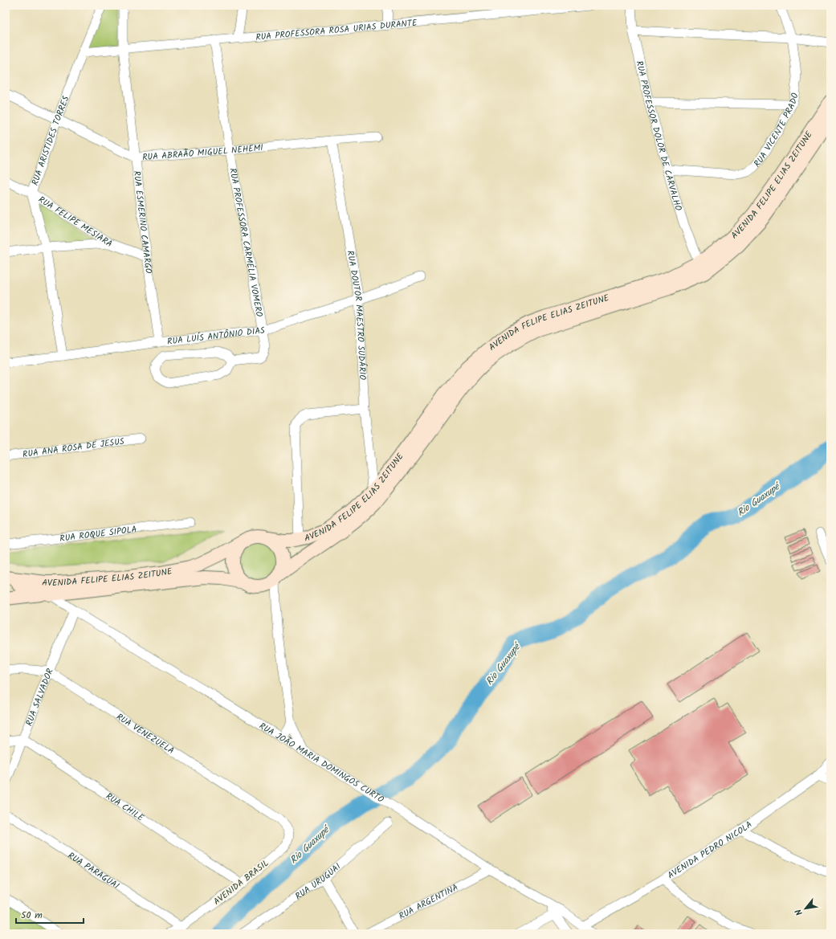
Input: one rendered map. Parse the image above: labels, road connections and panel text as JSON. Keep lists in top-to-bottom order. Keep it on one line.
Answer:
{"streets":{"main road":["AVENIDA FELIPE ELIAS ZEITUNE"],"street":["RUA PROFESSORA ROSA URIAS DURANTE","RUA VICENTE PRADO","RUA PROFESSOR DOLOR DE CARVALHO","RUA ARISTIDES TORRES","RUA ABRAÃO MIGUEL NEHEMI","RUA FELIPE MESIARA","RUA ESMERINO CAMARGO","RUA PROFESSORA CARMÉLIA VOMERO","RUA DOUTOR MAESTRO SUDÁRIO","RUA LUÍS ANTÔNIO DIAS","RUA ANA ROSA DE JESUS","RUA ROQUE SIPOLA","RUA SALVADOR","RUA VENEZUELA","RUA JOÃO MARIA DOMINGOS CURTO","RUA CHILE","AVENIDA PEDRO NICOLA","RUA PARAGUAI","RUA URUGUAI","AVENIDA BRASIL","RUA ARGENTINA"]},"crossings":[["RUA PROFESSORA ROSA URIAS DURANTE","RUA ARISTIDES TORRES"],["RUA PROFESSORA ROSA URIAS DURANTE","RUA ESMERINO CAMARGO"],["RUA PROFESSORA ROSA URIAS DURANTE","RUA PROFESSORA CARMÉLIA VOMERO"],["RUA VICENTE PRADO","RUA PROFESSOR DOLOR DE CARVALHO"],["RUA PROFESSOR DOLOR DE CARVALHO","AVENIDA FELIPE ELIAS ZEITUNE"],["RUA ARISTIDES TORRES","RUA ABRAÃO MIGUEL NEHEMI"],["RUA ARISTIDES TORRES","RUA FELIPE MESIARA"],["RUA ARISTIDES TORRES","RUA LUÍS ANTÔNIO DIAS"],["RUA ABRAÃO MIGUEL NEHEMI","RUA ESMERINO CAMARGO"],["RUA ABRAÃO MIGUEL NEHEMI","RUA PROFESSORA CARMÉLIA VOMERO"],["RUA ABRAÃO MIGUEL NEHEMI","RUA DOUTOR MAESTRO SUDÁRIO"],["AVENIDA FELIPE ELIAS ZEITUNE","RUA DOUTOR MAESTRO SUDÁRIO"],["AVENIDA FELIPE ELIAS ZEITUNE","RUA JOÃO MARIA DOMINGOS CURTO"],["RUA FELIPE MESIARA","RUA ESMERINO CAMARGO"],["RUA ESMERINO CAMARGO","RUA LUÍS ANTÔNIO DIAS"],["RUA PROFESSORA CARMÉLIA VOMERO","RUA LUÍS ANTÔNIO DIAS"],["RUA DOUTOR MAESTRO SUDÁRIO","RUA LUÍS ANTÔNIO DIAS"],["RUA SALVADOR","RUA VENEZUELA"],["RUA SALVADOR","RUA JOÃO MARIA DOMINGOS CURTO"],["RUA SALVADOR","RUA CHILE"],["RUA VENEZUELA","AVENIDA BRASIL"],["RUA JOÃO MARIA DOMINGOS CURTO","AVENIDA PEDRO NICOLA"],["RUA JOÃO MARIA DOMINGOS CURTO","RUA ARGENTINA"],["RUA CHILE","AVENIDA BRASIL"],["RUA PARAGUAI","AVENIDA BRASIL"]],"water":["Rio Guaxupé"],"scale_bar":"50 m","north":"bottom left"}
